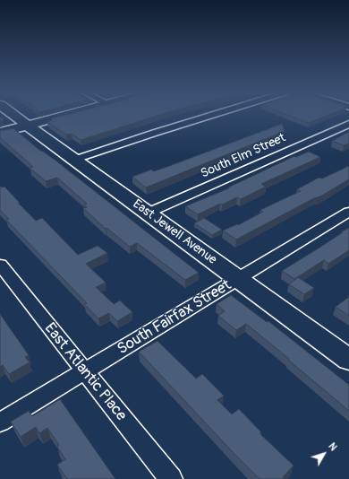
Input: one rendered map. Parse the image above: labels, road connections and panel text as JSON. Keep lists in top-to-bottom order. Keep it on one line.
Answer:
{"streets":{"street":["South Elm Street","East Jewell Avenue","South Fairfax Street","East Atlantic Place"]},"crossings":[["South Elm Street","East Jewell Avenue"],["East Jewell Avenue","South Fairfax Street"],["South Fairfax Street","East Atlantic Place"]],"north":"top right"}
